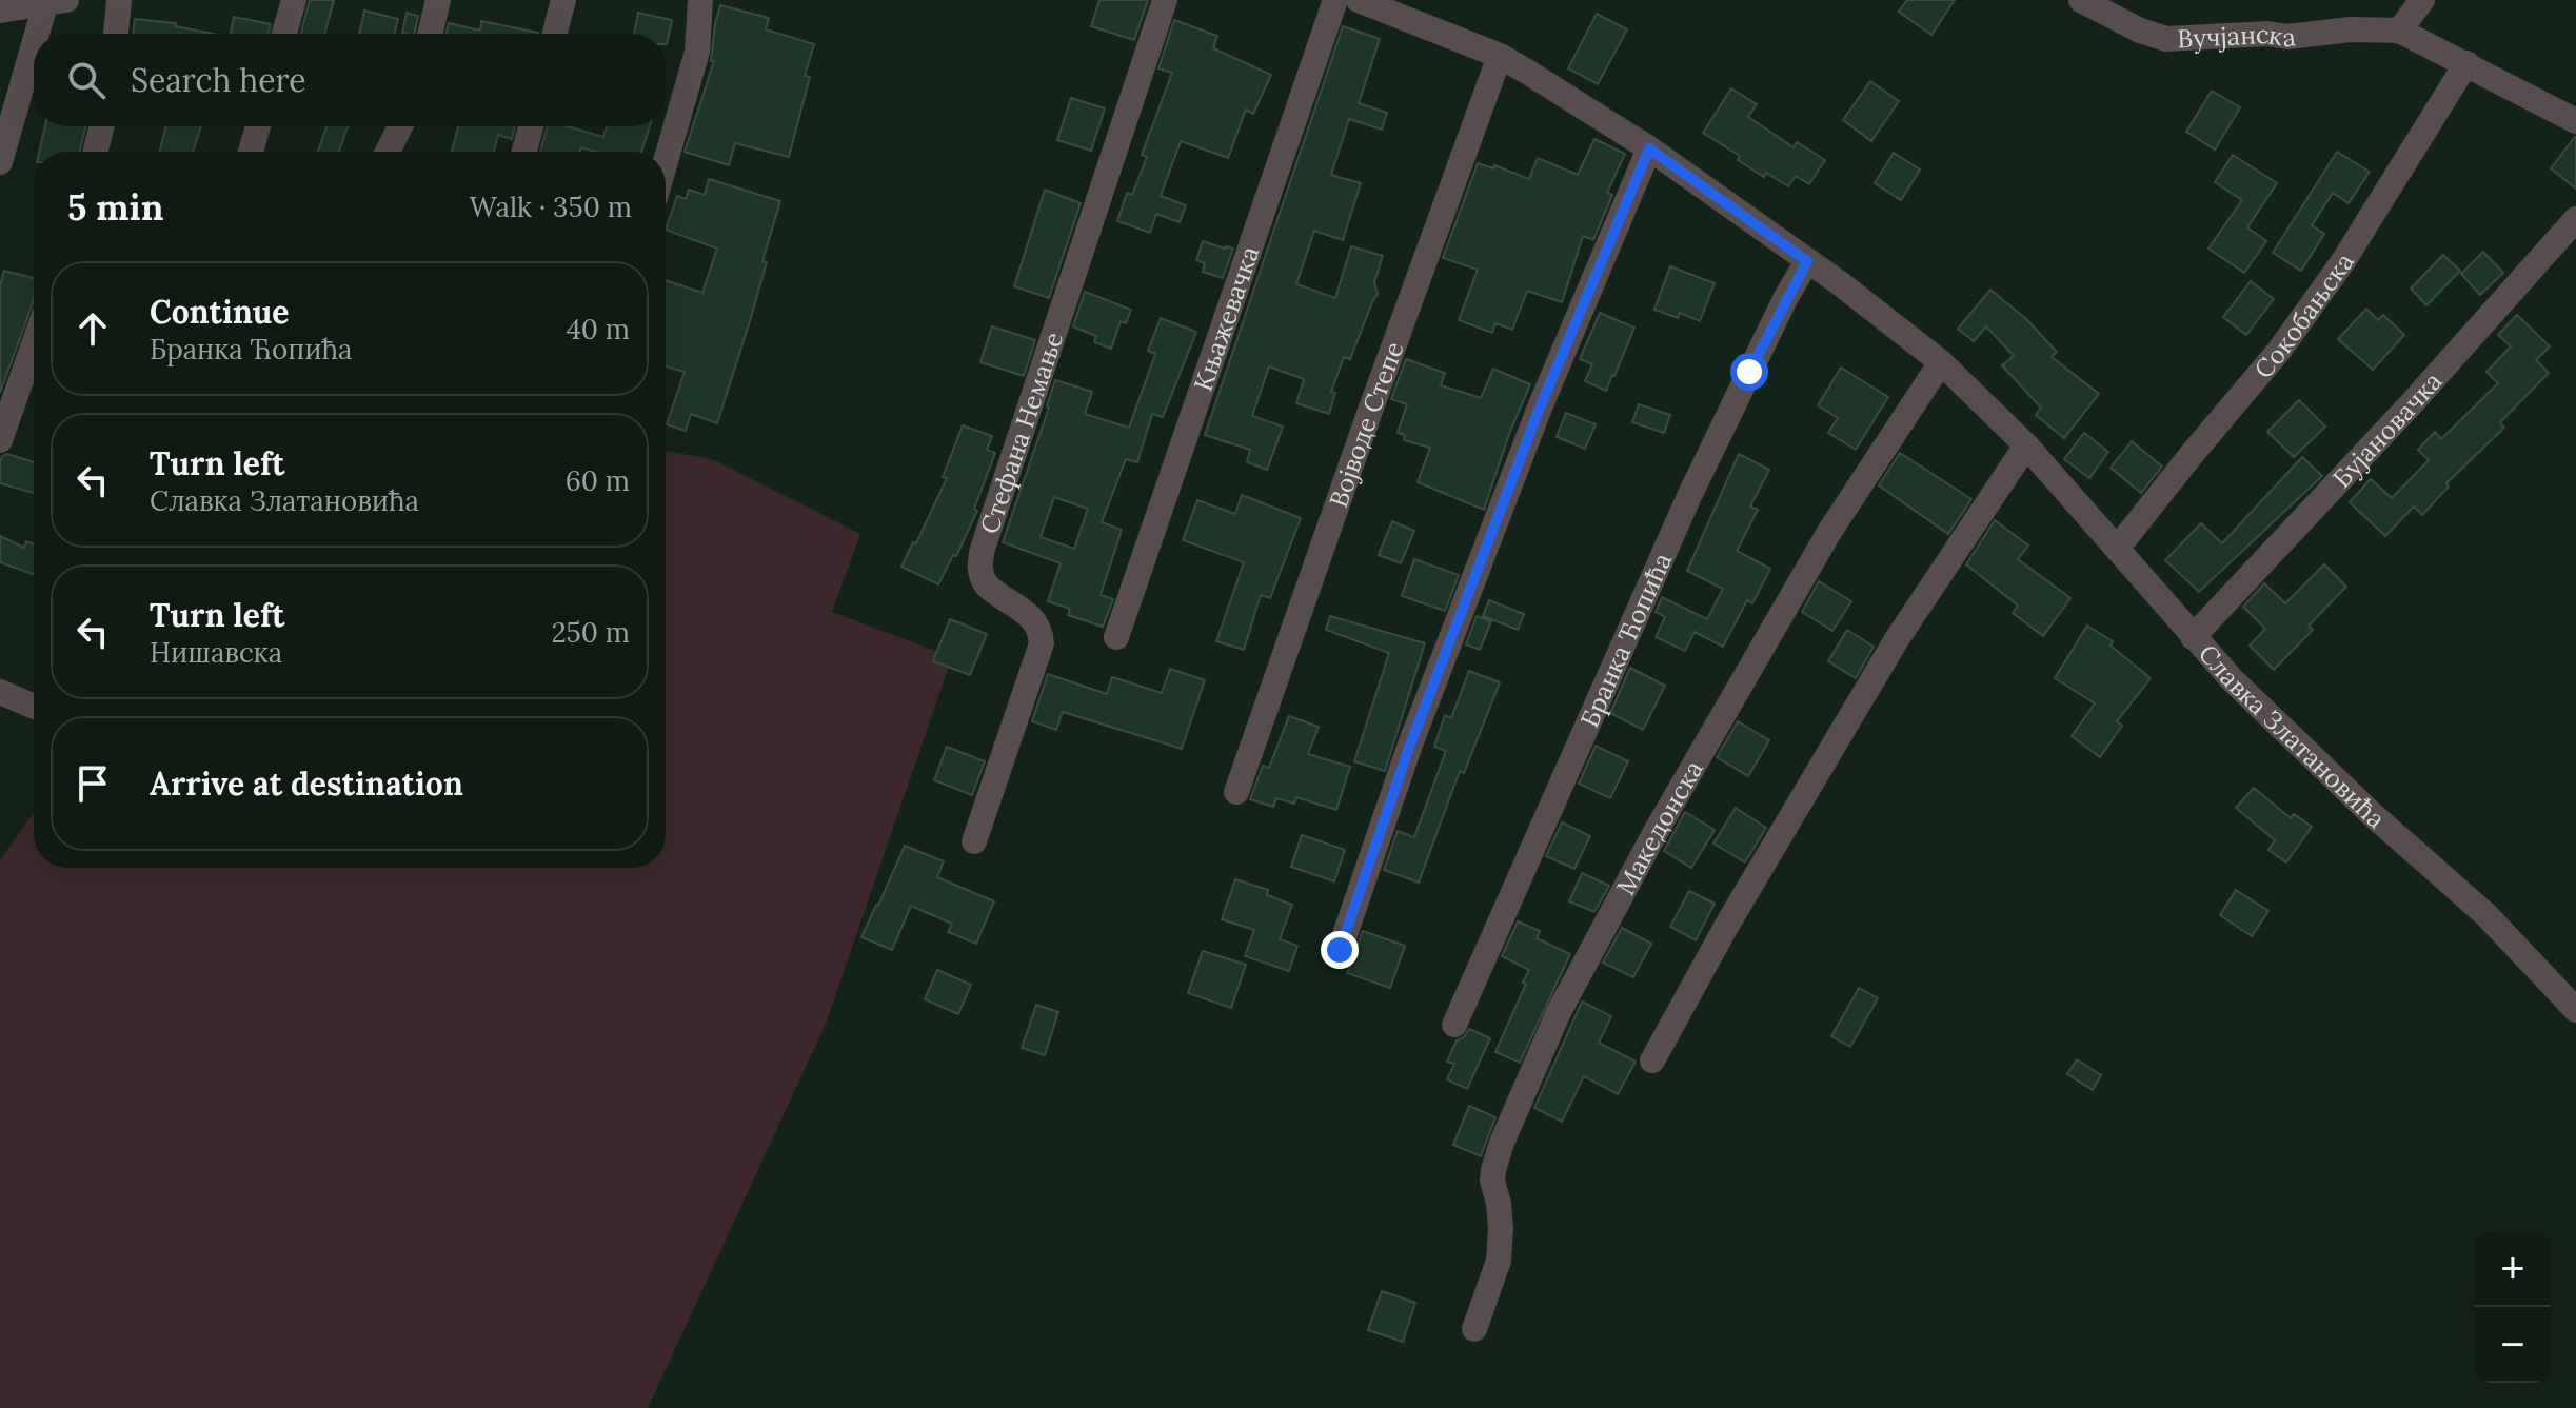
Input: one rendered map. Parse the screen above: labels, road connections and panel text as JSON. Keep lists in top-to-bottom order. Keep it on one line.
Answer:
{"streets":{"street":["Вучјанска","Сокобањска","Књажевачка","Војводе Степе","Бујановачка","Стефана Немање","Бранка Ћопића","Славка Златановића","Македонска"]},"crossings":[["Вучјанска","Сокобањска"],["Сокобањска","Славка Златановића"],["Војводе Степе","Славка Златановића"],["Бујановачка","Славка Златановића"],["Бранка Ћопића","Славка Златановића"],["Славка Златановића","Македонска"]],"page":{"search":"Search here","heading":["5 min","Walk · 350 m"],"list":[["Continue","Бранка Ћопића","40 m"],["Turn left","Славка Златановића","60 m"],["Turn left","Нишавска","250 m"],"Arrive at destination"],"map_buttons":["+","−"]}}
